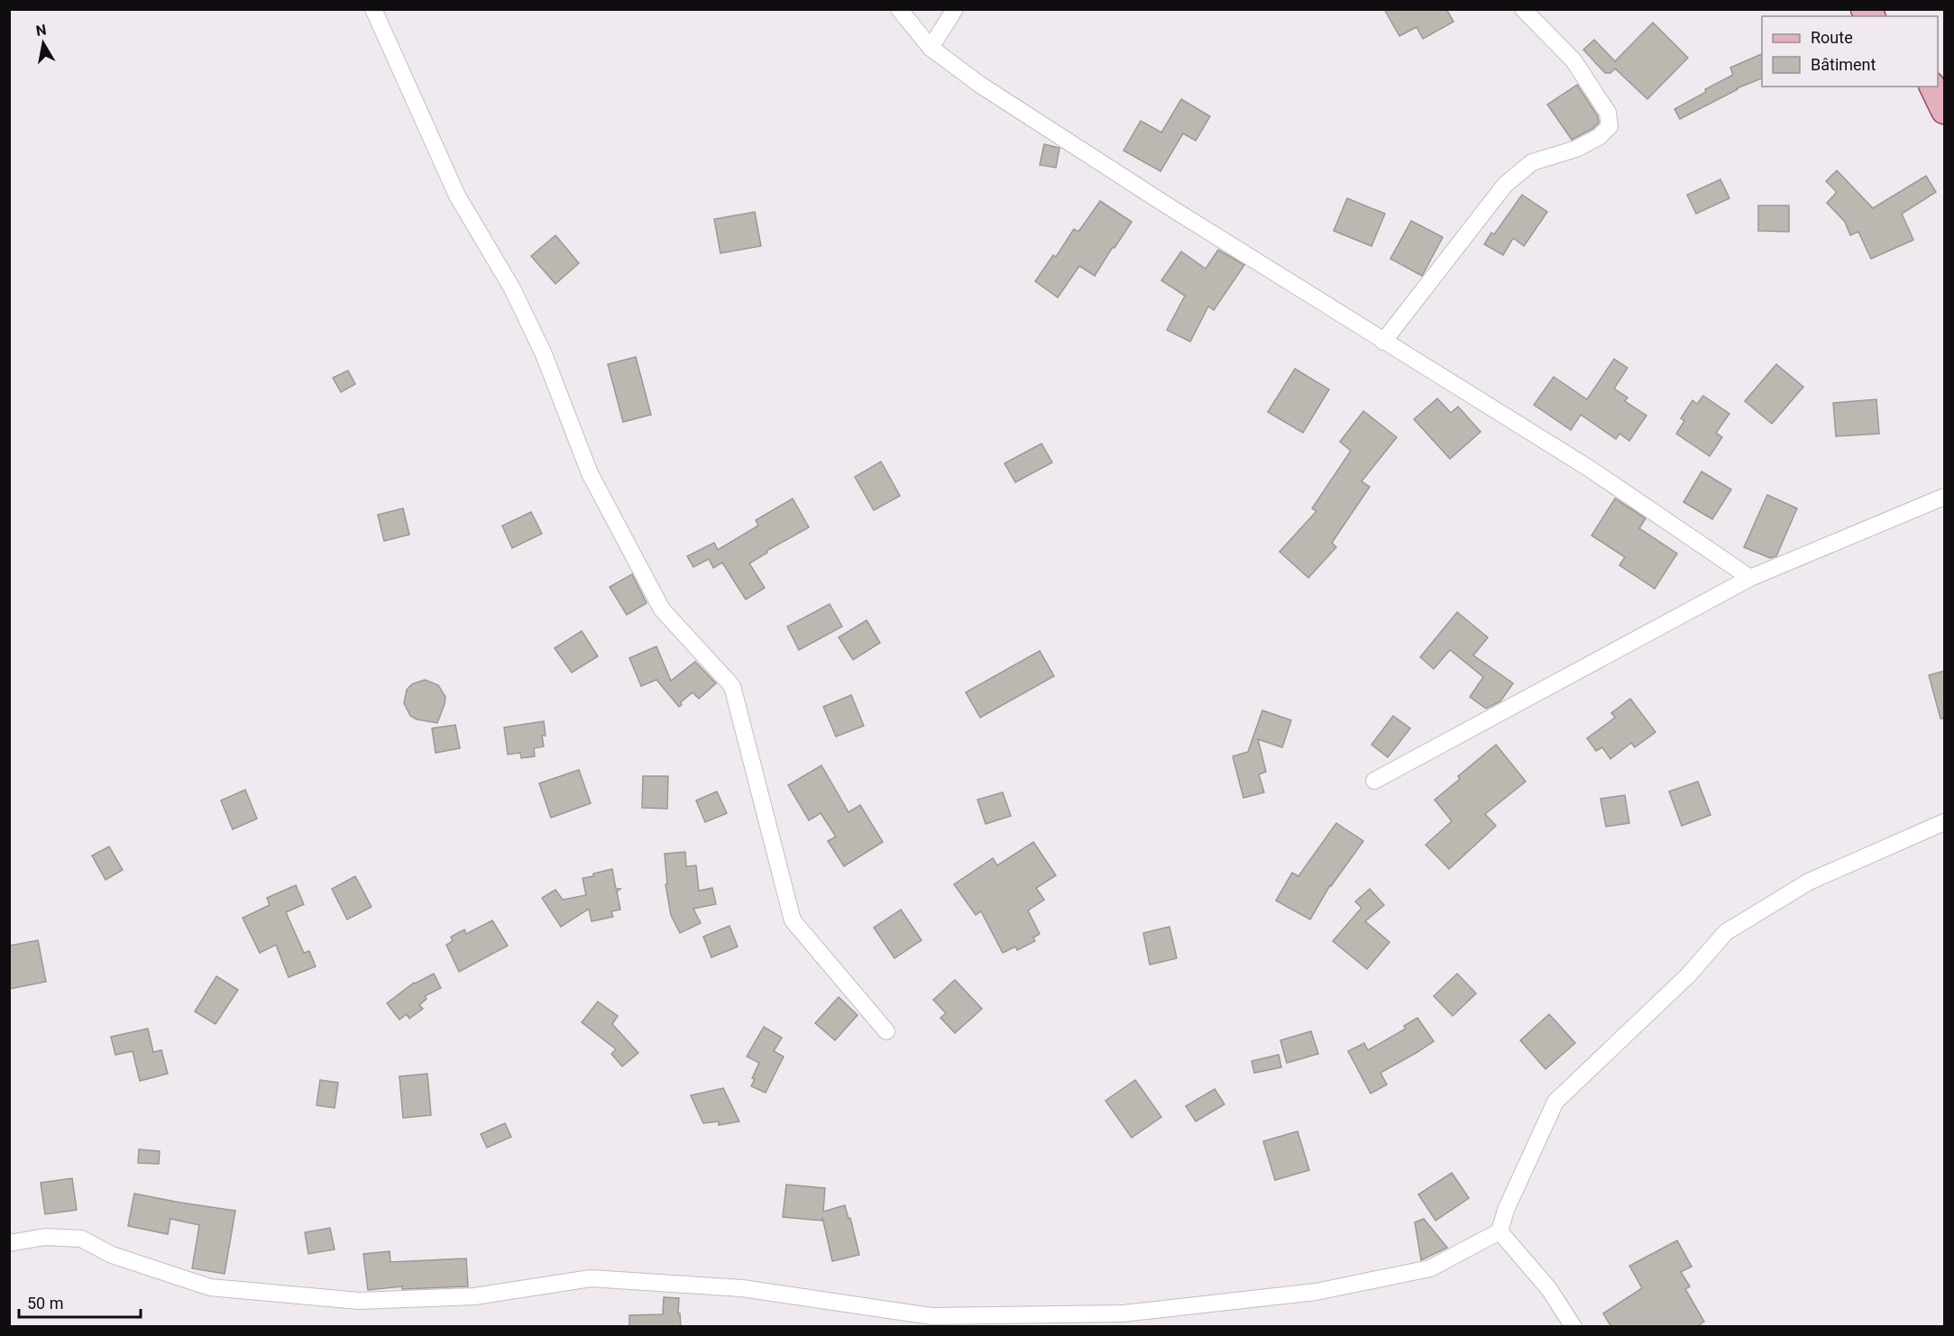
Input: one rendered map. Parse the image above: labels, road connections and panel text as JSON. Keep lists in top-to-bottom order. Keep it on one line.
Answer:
{"legend":["Route","Bâtiment"],"scale_bar":"50 m","north":"top"}
